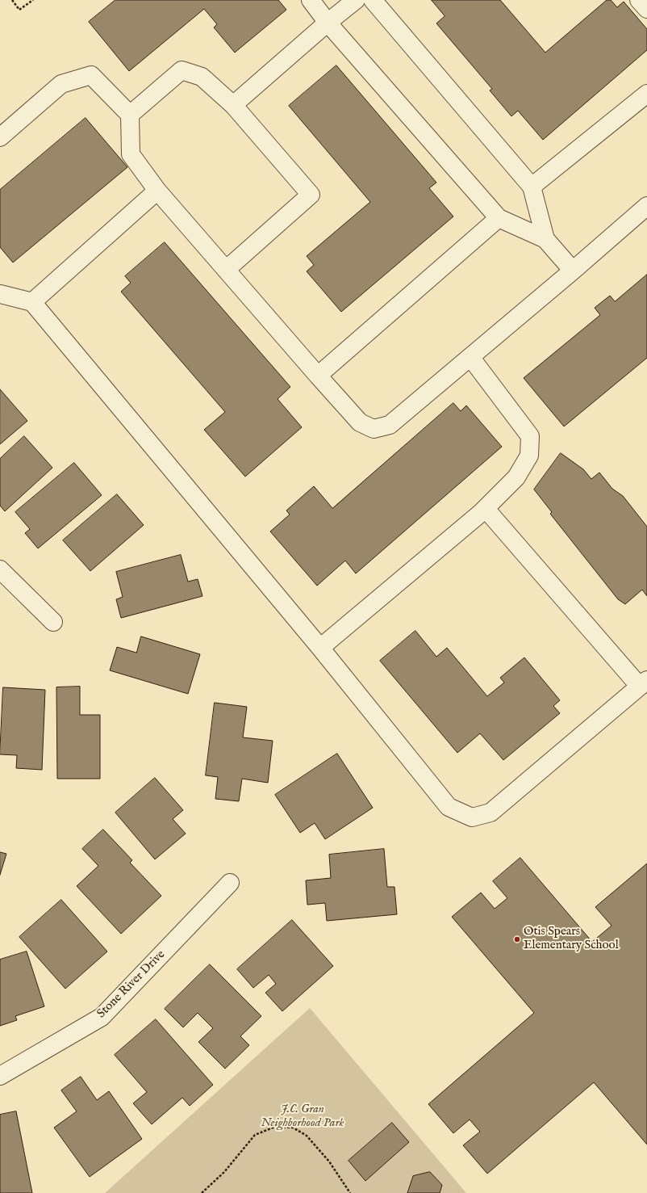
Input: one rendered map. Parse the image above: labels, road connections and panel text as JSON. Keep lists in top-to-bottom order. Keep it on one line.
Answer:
{"streets":{"street":["Stone River Drive"]},"parks":["J.C. Gran Neighborhood Park"],"places":["Otis Spears Elementary School"]}
